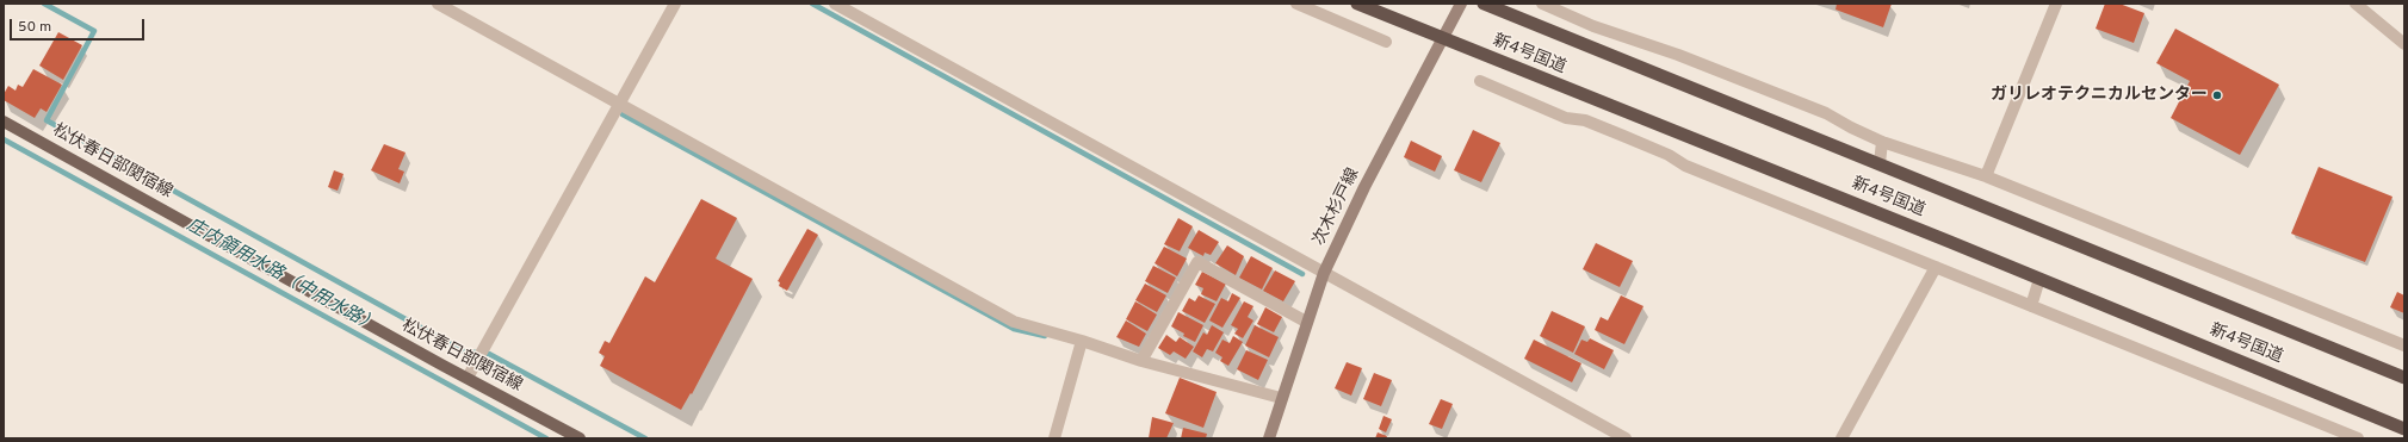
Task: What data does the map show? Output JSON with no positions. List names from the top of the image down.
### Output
{
  "streets": {
    "highway": ["新4号国道"],
    "main road": ["松伏春日部関宿線", "次木杉戸線"]
  },
  "crossings": [
    ["新4号国道", "次木杉戸線"]
  ],
  "water": ["庄内領用水路（中用水路）"],
  "places": ["ガリレオテクニカルセンター"],
  "scale_bar": "50 m"
}
